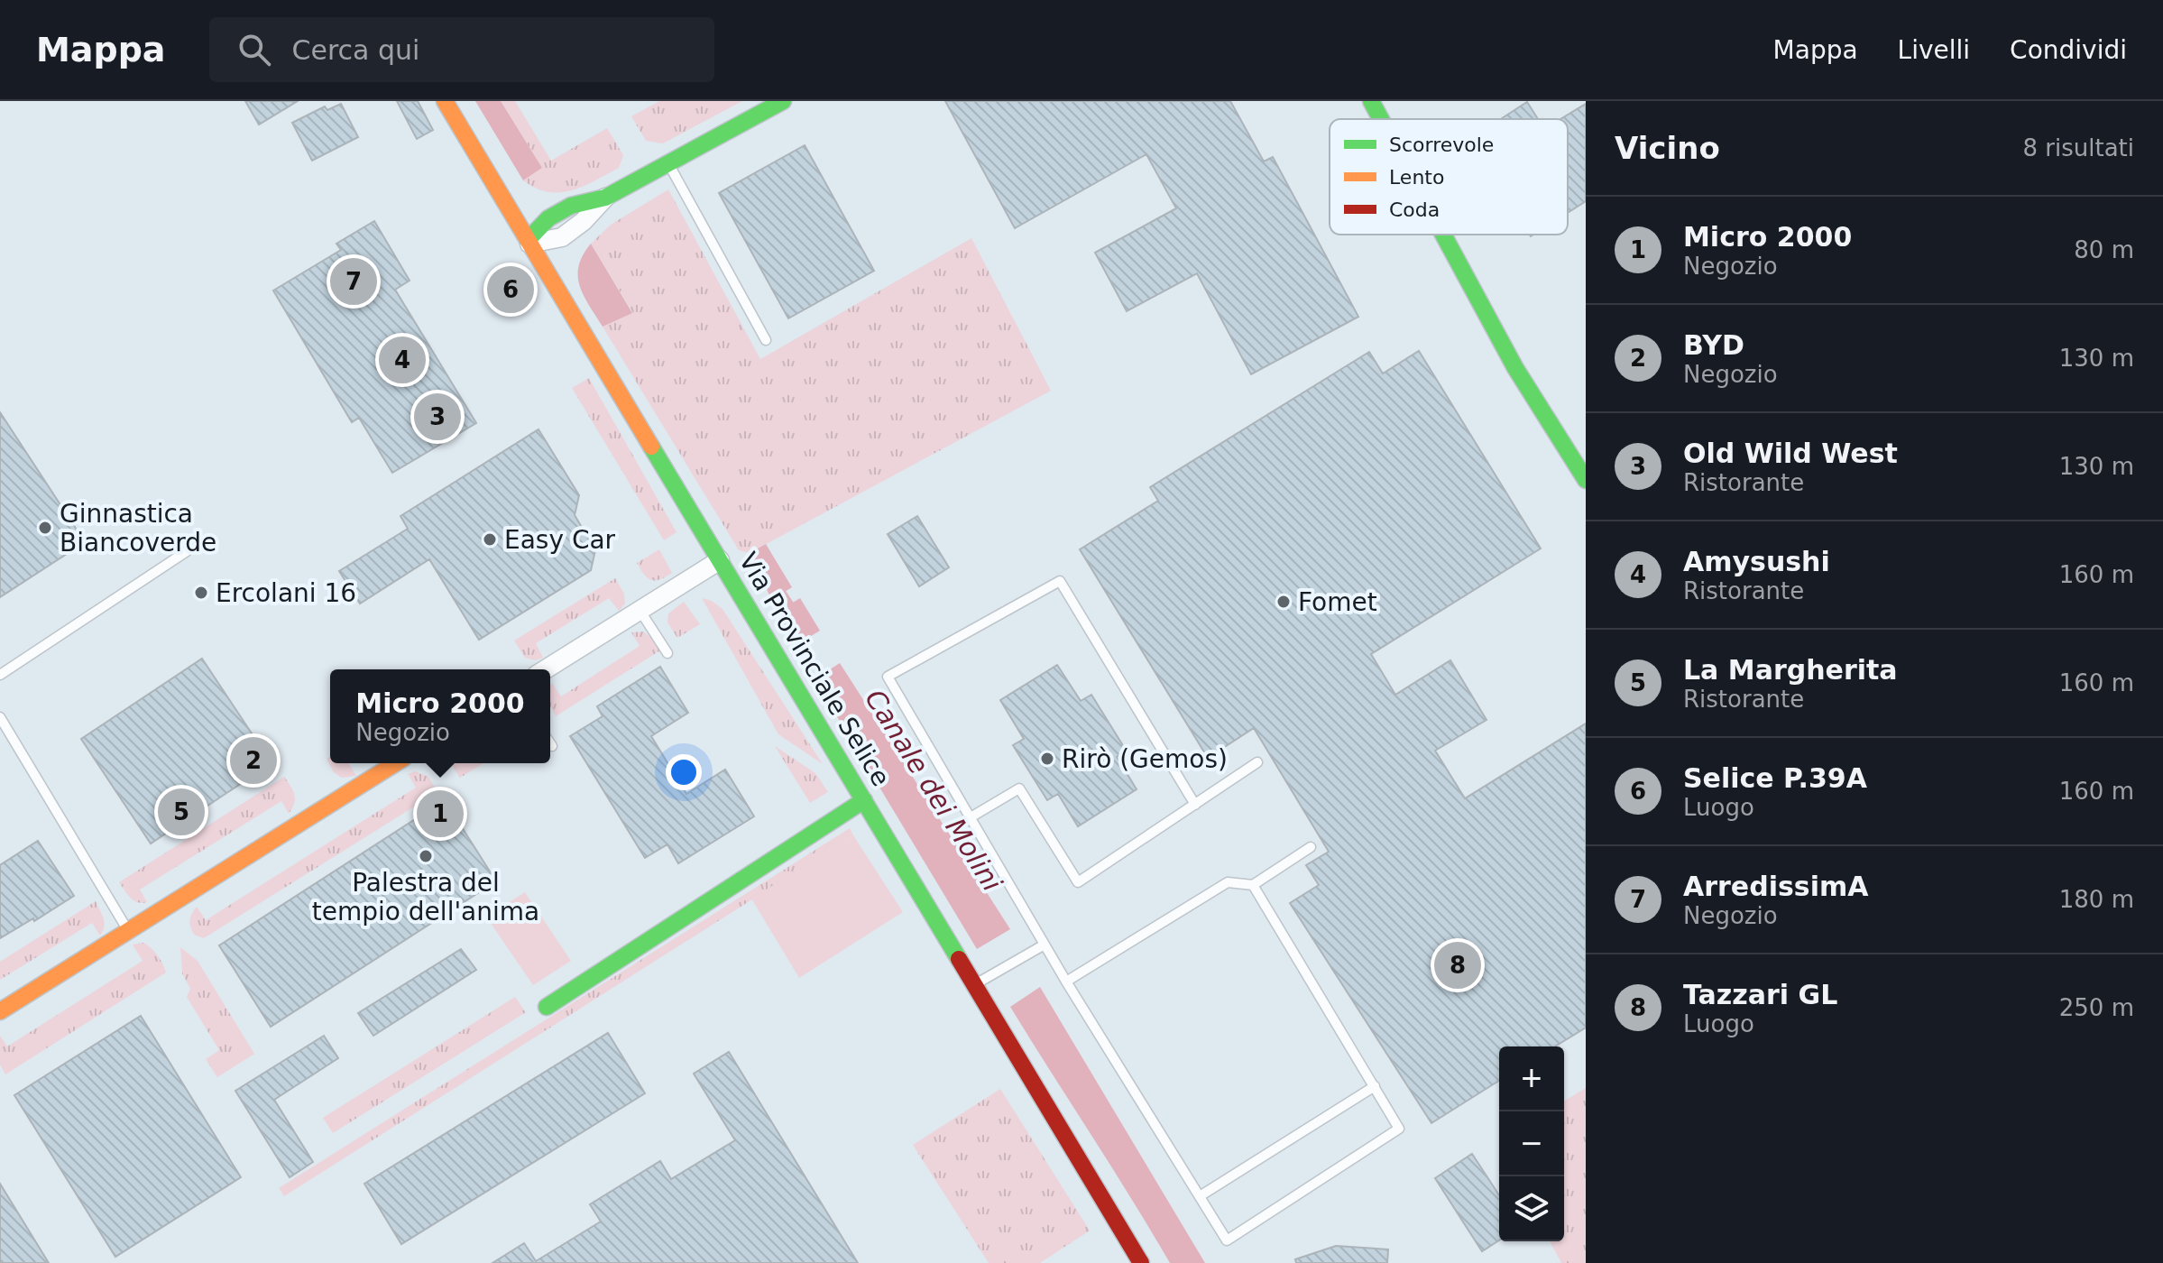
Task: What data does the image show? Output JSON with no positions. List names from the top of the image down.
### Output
{
  "streets": {
    "street": ["Via Provinciale Selice"]
  },
  "water": ["Canale dei Molini"],
  "places": [
    "Ginnastica Biancoverde",
    "Easy Car",
    "Ercolani 16",
    "Fomet",
    "Rirò (Gemos)",
    "Palestra del tempio dell'anima"
  ],
  "legend": ["Scorrevole", "Lento", "Coda"],
  "page": {
    "header": "Mappa",
    "search": "Cerca qui",
    "nav": ["Mappa", "Livelli", "Condividi"],
    "heading": ["Vicino", "8 risultati"],
    "list": [
      {
        "mark": "1",
        "name": "Micro 2000",
        "note": "Negozio",
        "value": "80 m"
      },
      {
        "mark": "2",
        "name": "BYD",
        "note": "Negozio",
        "value": "130 m"
      },
      {
        "mark": "3",
        "name": "Old Wild West",
        "note": "Ristorante",
        "value": "130 m"
      },
      {
        "mark": "4",
        "name": "Amysushi",
        "note": "Ristorante",
        "value": "160 m"
      },
      {
        "mark": "5",
        "name": "La Margherita",
        "note": "Ristorante",
        "value": "160 m"
      },
      {
        "mark": "6",
        "name": "Selice P.39A",
        "note": "Luogo",
        "value": "160 m"
      },
      {
        "mark": "7",
        "name": "ArredissimA",
        "note": "Negozio",
        "value": "180 m"
      },
      {
        "mark": "8",
        "name": "Tazzari GL",
        "note": "Luogo",
        "value": "250 m"
      }
    ],
    "pins": [
      "7",
      "6",
      "4",
      "3",
      "2",
      "5",
      "1",
      "8"
    ],
    "popup": ["Micro 2000", "Negozio"],
    "map_buttons": ["+", "−"]
  }
}
